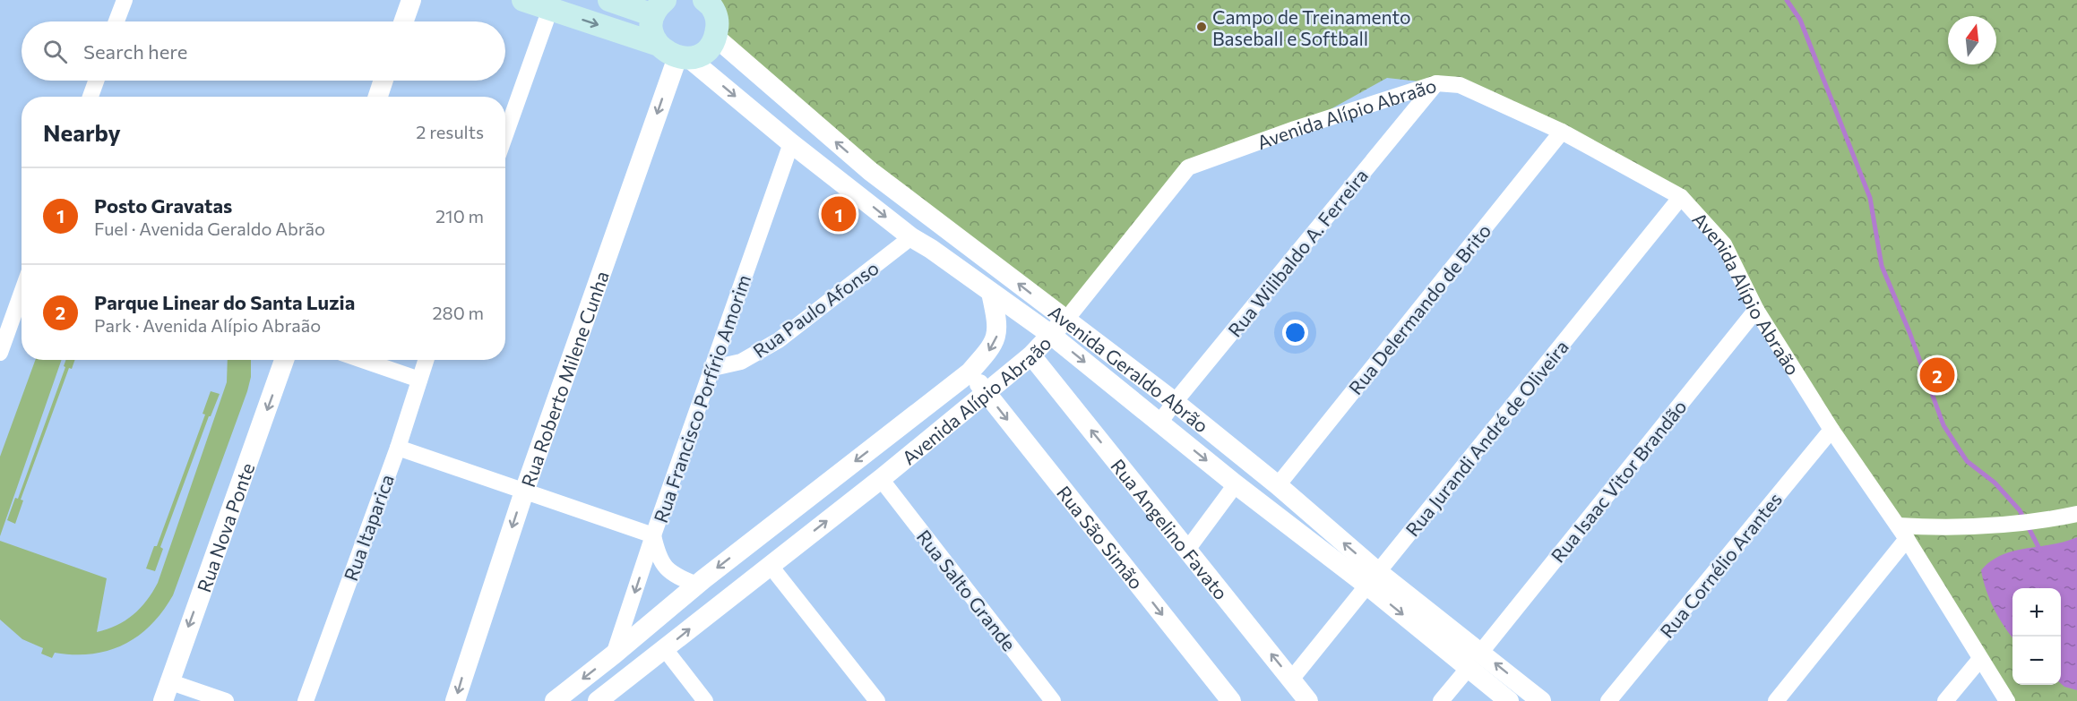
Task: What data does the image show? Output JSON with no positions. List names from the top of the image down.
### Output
{
  "streets": {
    "main road": ["Avenida Geraldo Abrão"],
    "street": [
      "Avenida Alípio Abraão",
      "Rua Wilibaldo A. Ferreira",
      "Rua Paulo Afonso",
      "Rua Delermando de Brito",
      "Rua Roberto Milene Cunha",
      "Rua Francisco Porfírio Amorim",
      "Rua Jurandi André de Oliveira",
      "Rua Isaac Vitor Brandão",
      "Rua Nova Ponte",
      "Rua Itaparica",
      "Rua Angelino Favato",
      "Rua São Simão",
      "Rua Cornélio Arantes",
      "Rua Salto Grande"
    ]
  },
  "crossings": [
    ["Avenida Alípio Abraão", "Rua Wilibaldo A. Ferreira"],
    ["Avenida Alípio Abraão", "Rua Delermando de Brito"],
    ["Avenida Alípio Abraão", "Avenida Geraldo Abrão"],
    ["Avenida Alípio Abraão", "Rua Francisco Porfírio Amorim"],
    ["Avenida Alípio Abraão", "Rua Jurandi André de Oliveira"],
    ["Avenida Alípio Abraão", "Rua Isaac Vitor Brandão"],
    ["Avenida Alípio Abraão", "Rua Angelino Favato"],
    ["Avenida Alípio Abraão", "Rua São Simão"],
    ["Avenida Alípio Abraão", "Rua Cornélio Arantes"],
    ["Avenida Alípio Abraão", "Rua Salto Grande"],
    ["Rua Wilibaldo A. Ferreira", "Avenida Geraldo Abrão"],
    ["Rua Paulo Afonso", "Avenida Geraldo Abrão"],
    ["Rua Paulo Afonso", "Rua Francisco Porfírio Amorim"],
    ["Rua Delermando de Brito", "Avenida Geraldo Abrão"],
    ["Avenida Geraldo Abrão", "Rua Roberto Milene Cunha"],
    ["Avenida Geraldo Abrão", "Rua Francisco Porfírio Amorim"],
    ["Avenida Geraldo Abrão", "Rua Jurandi André de Oliveira"],
    ["Avenida Geraldo Abrão", "Rua Isaac Vitor Brandão"],
    ["Rua Jurandi André de Oliveira", "Rua Angelino Favato"]
  ],
  "one_way": [
    "Rua Roberto Milene Cunha",
    "Rua Nova Ponte",
    "Rua Angelino Favato",
    "Rua São Simão"
  ],
  "places": ["Campo de Treinamento Baseball e Softball"],
  "north": "top",
  "page": {
    "search": "Search here",
    "heading": ["Nearby", "2 results"],
    "list": [
      {
        "mark": "1",
        "name": "Posto Gravatas",
        "note": "Fuel · Avenida Geraldo Abrão",
        "value": "210 m"
      },
      {
        "mark": "2",
        "name": "Parque Linear do Santa Luzia",
        "note": "Park · Avenida Alípio Abraão",
        "value": "280 m"
      }
    ],
    "pins": ["1", "2"],
    "map_buttons": ["+", "−"]
  }
}
